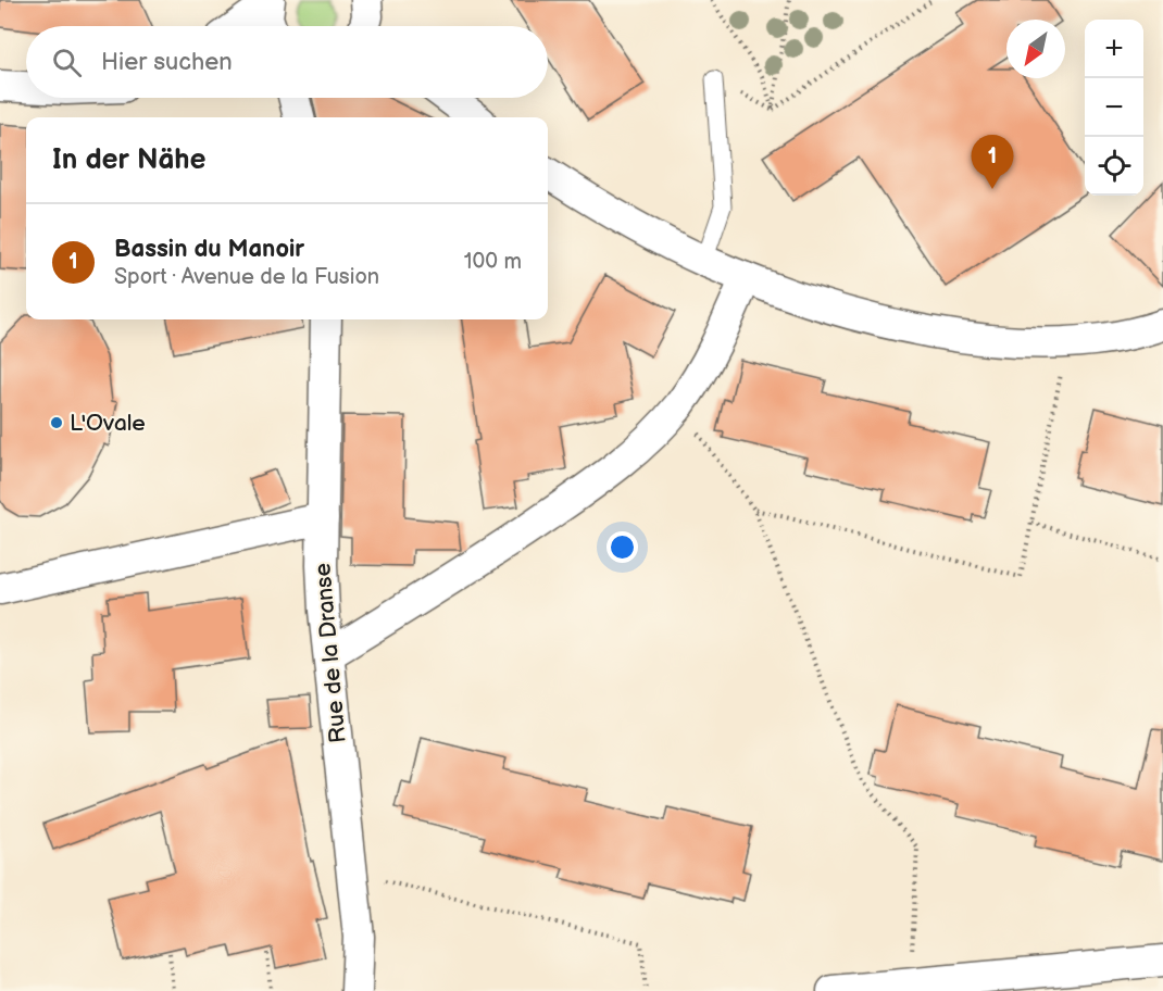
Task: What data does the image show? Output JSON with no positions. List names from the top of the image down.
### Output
{
  "streets": {
    "street": ["Rue de la Dranse"]
  },
  "places": ["L'Ovale"],
  "north": "bottom left",
  "page": {
    "map_buttons": ["+", "−"],
    "search": "Hier suchen",
    "heading": "In der Nähe",
    "pins": "1",
    "list": [
      {
        "mark": "1",
        "name": "Bassin du Manoir",
        "note": "Sport · Avenue de la Fusion",
        "value": "100 m"
      }
    ]
  }
}
